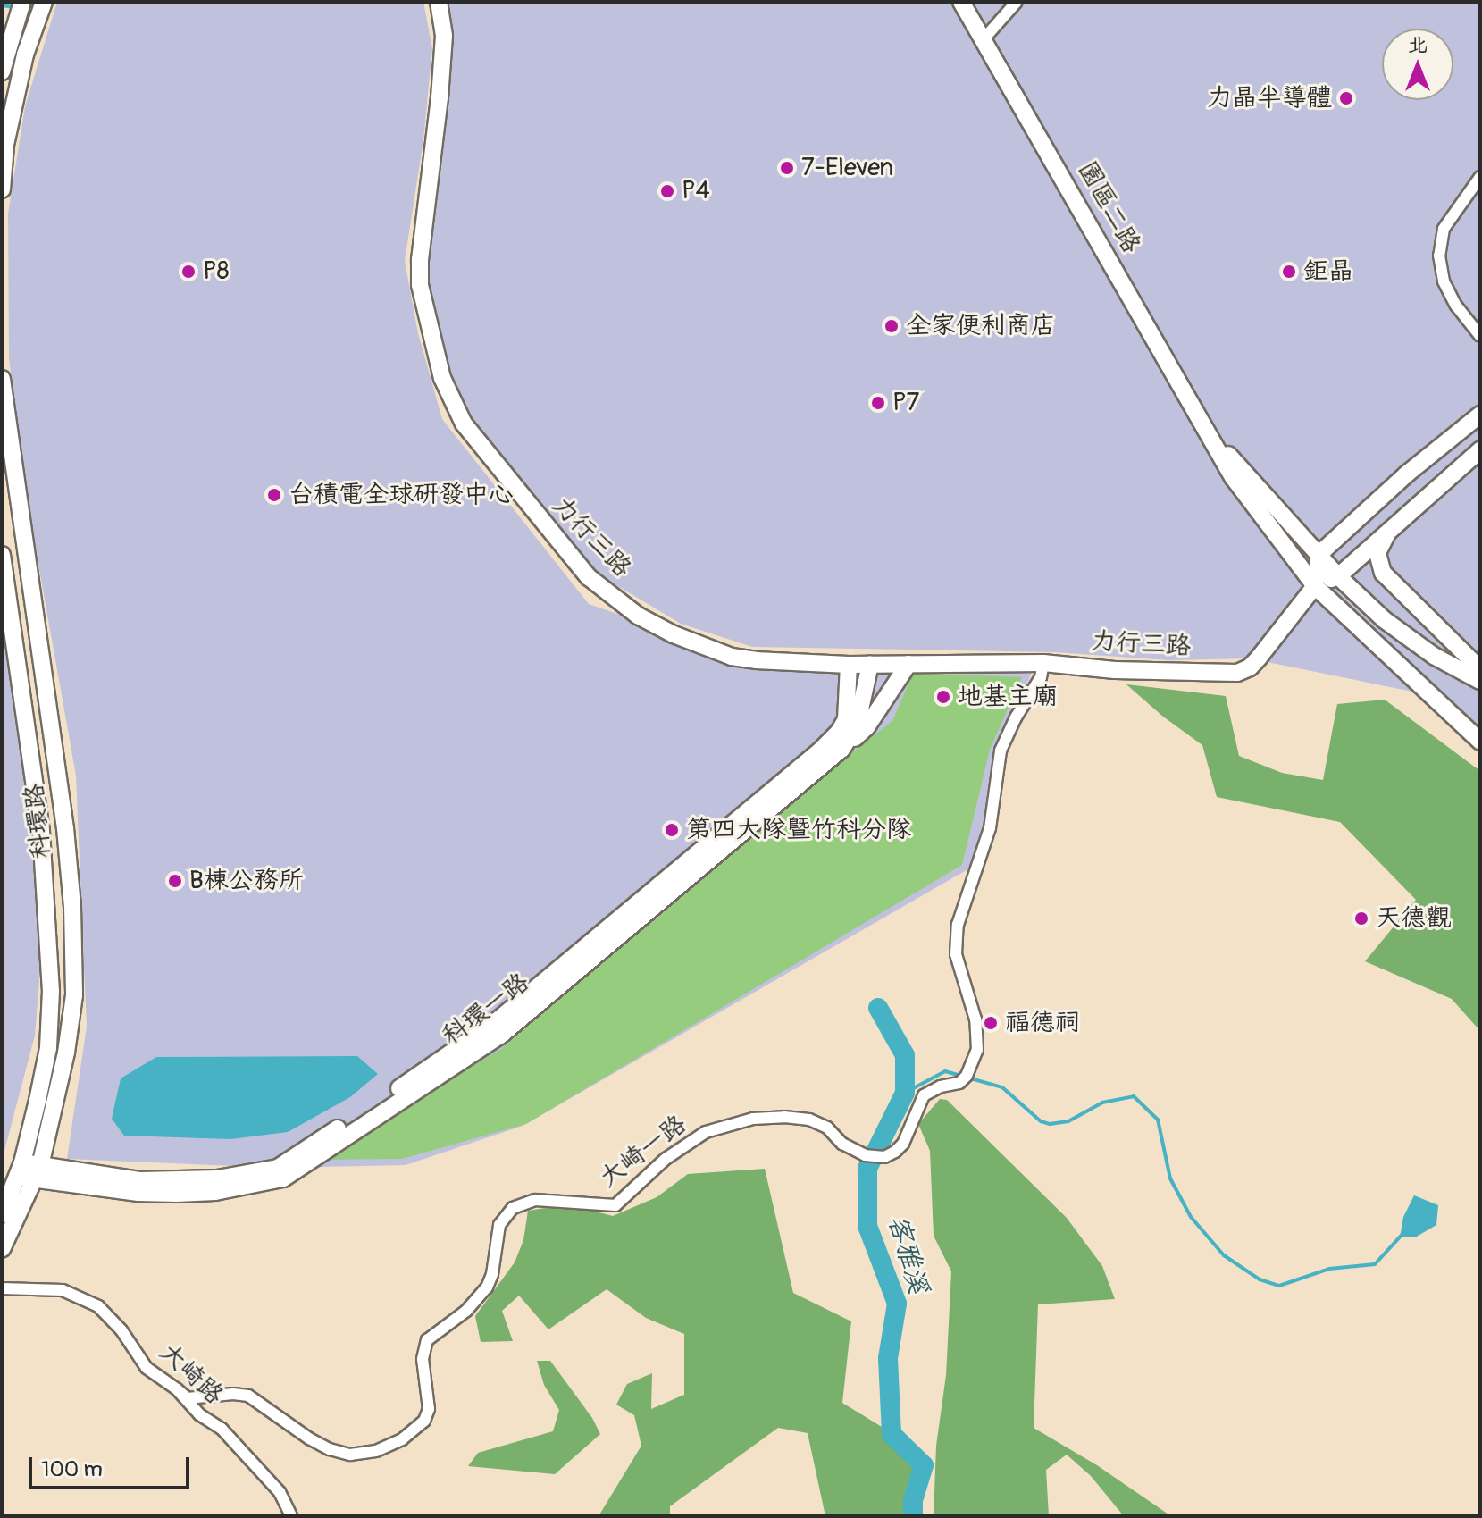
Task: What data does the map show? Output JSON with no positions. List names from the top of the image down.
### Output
{
  "streets": {
    "street": [
      "園區二路",
      "力行三路",
      "科環路",
      "科環一路",
      "大崎一路",
      "大崎路"
    ]
  },
  "crossings": [
    ["園區二路", "力行三路"],
    ["力行三路", "科環一路"],
    ["力行三路", "大崎一路"],
    ["科環路", "科環一路"],
    ["大崎一路", "大崎路"]
  ],
  "water": ["客雅溪"],
  "places": [
    "力晶半導體",
    "7-Eleven",
    "P4",
    "P8",
    "鉅晶",
    "全家便利商店",
    "P7",
    "台積電全球研發中心",
    "地基主廟",
    "第四大隊暨竹科分隊",
    "B棟公務所",
    "天德觀",
    "福德祠"
  ],
  "scale_bar": "100 m",
  "north": "top"
}
